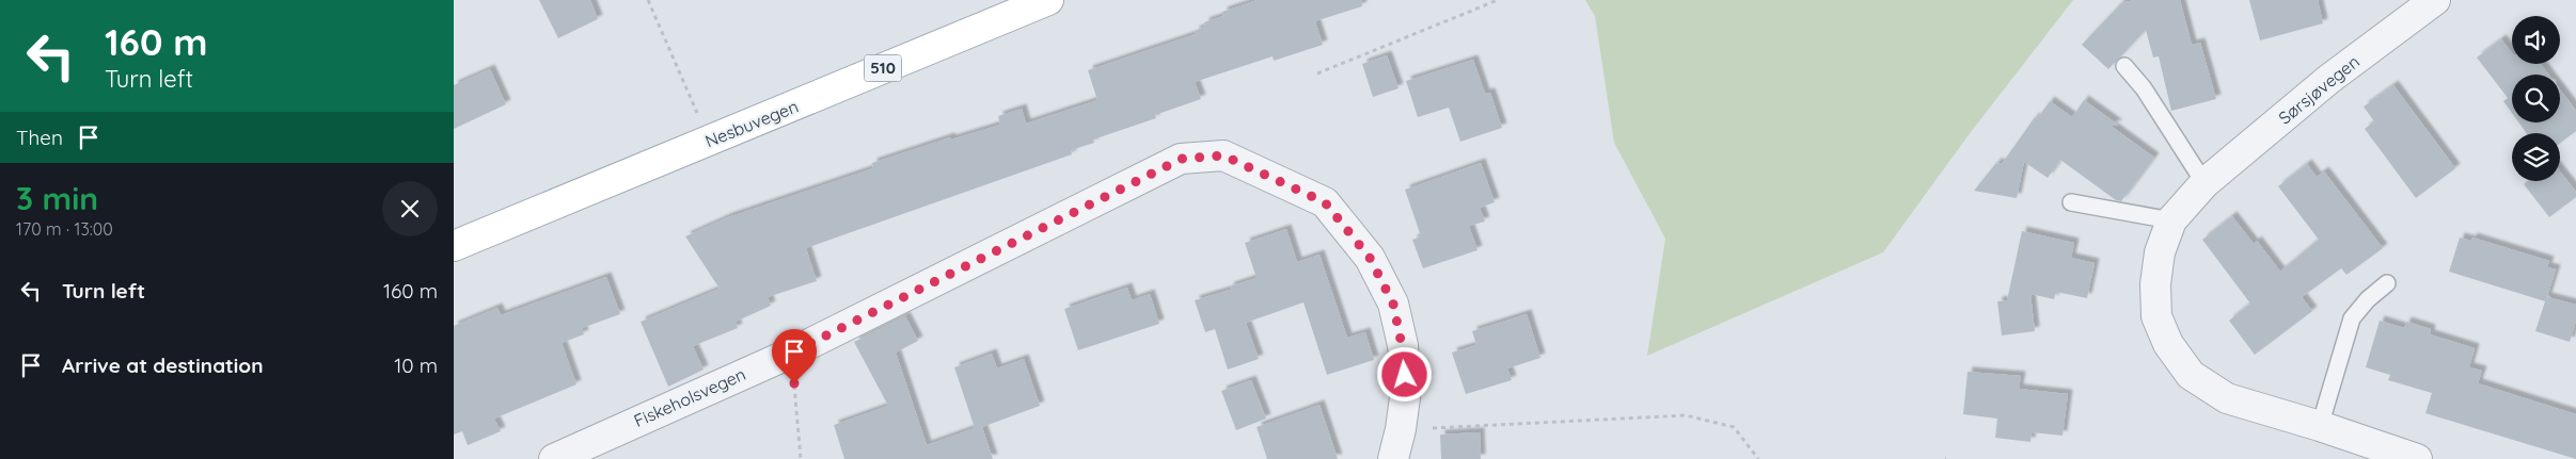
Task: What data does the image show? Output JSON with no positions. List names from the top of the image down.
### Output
{
  "streets": {
    "main road": ["510", "Nesbuvegen"],
    "street": ["Sørsjøvegen", "Fiskeholsvegen"]
  },
  "page": {
    "turn": ["160 m", "Turn left"],
    "then": "Then",
    "heading": ["3 min", "170 m · 13:00"],
    "list": [
      {
        "name": "Turn left",
        "value": "160 m"
      },
      {
        "name": "Arrive at destination",
        "value": "10 m"
      }
    ]
  }
}
